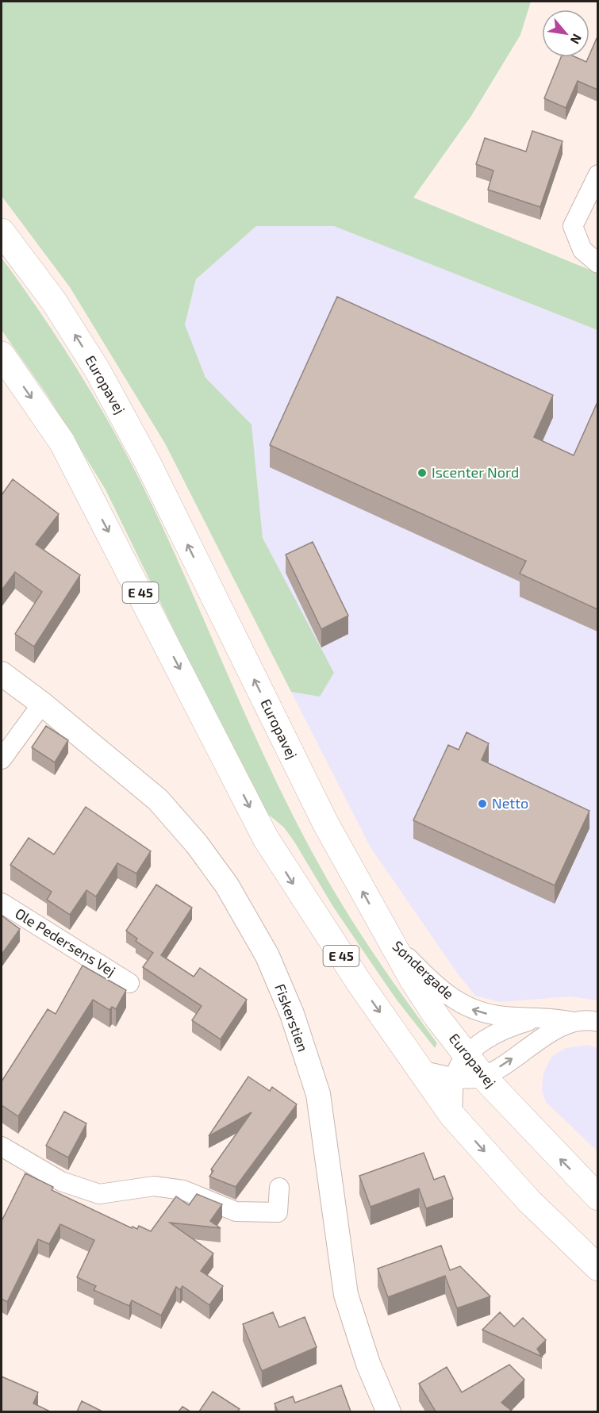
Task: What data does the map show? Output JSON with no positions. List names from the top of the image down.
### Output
{
  "streets": {
    "main road": ["Europavej", "E 45"],
    "street": ["Ole Pedersens Vej", "Søndergade", "Fiskerstien"]
  },
  "crossings": [
    ["Europavej", "Søndergade"]
  ],
  "places": ["Iscenter Nord", "Netto"],
  "north": "bottom right"
}
